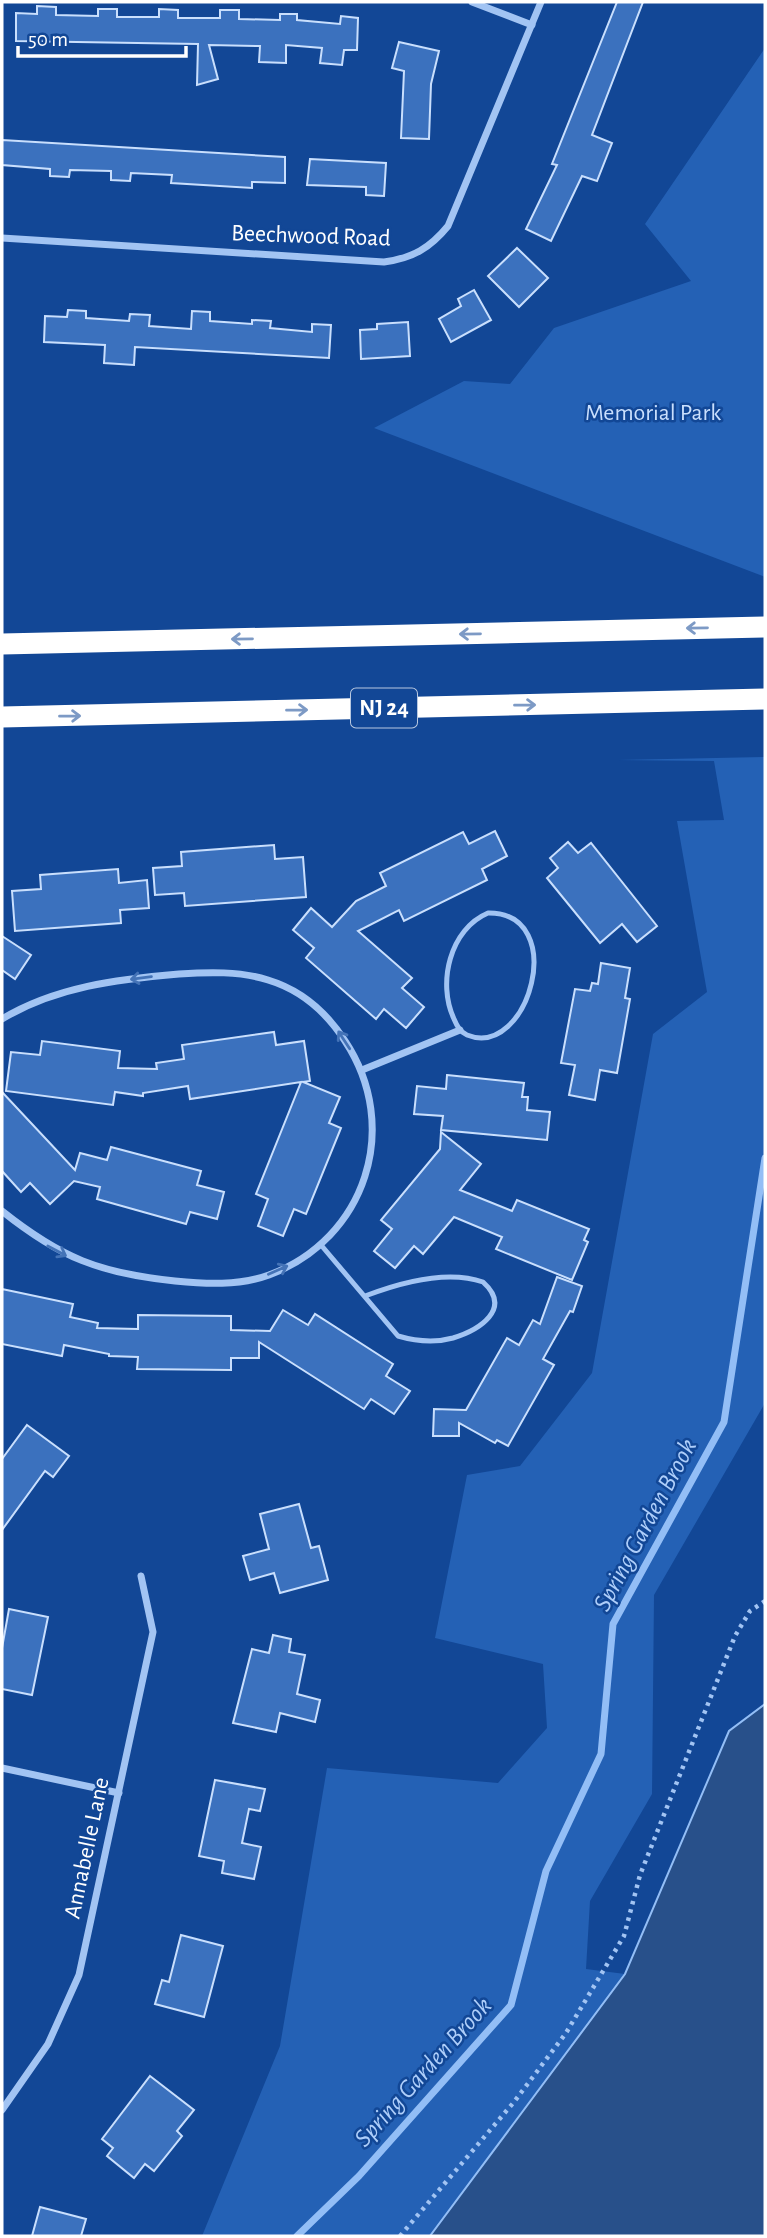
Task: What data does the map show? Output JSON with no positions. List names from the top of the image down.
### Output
{
  "streets": {
    "highway": ["NJ 24"],
    "street": ["Beechwood Road", "Annabelle Lane"]
  },
  "water": ["Spring Garden Brook"],
  "parks": ["Memorial Park"],
  "scale_bar": "50 m"
}
